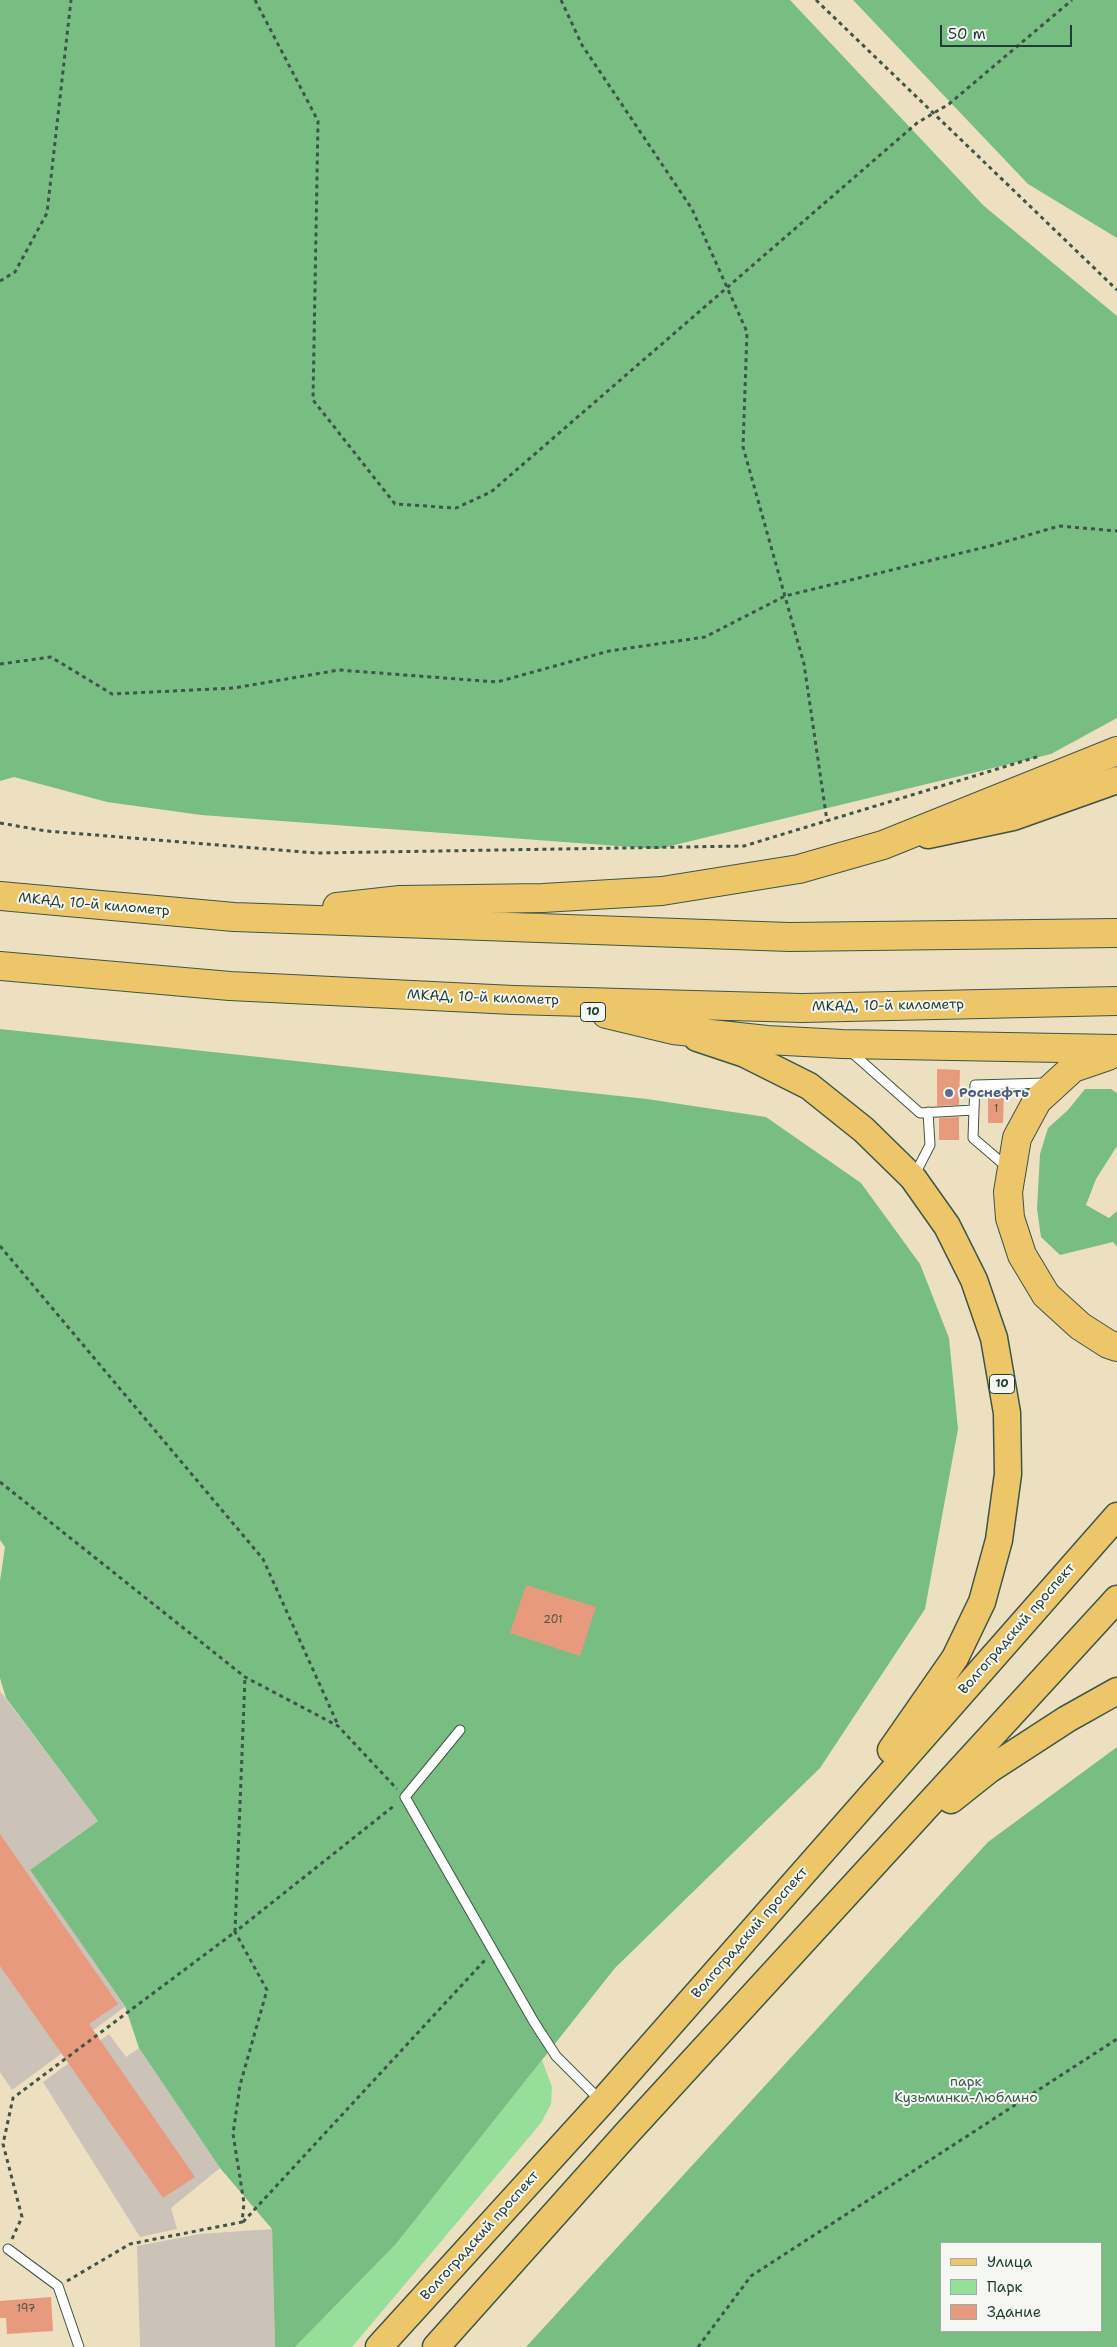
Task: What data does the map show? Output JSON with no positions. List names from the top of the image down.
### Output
{
  "streets": {
    "highway": ["МКАД, 10-й километр", "10"],
    "main road": ["Волгоградский проспект"]
  },
  "crossings": [
    ["МКАД, 10-й километр", "10"],
    ["10", "Волгоградский проспект"]
  ],
  "parks": ["парк Кузьминки-Люблино"],
  "places": ["Роснефть"],
  "house_numbers": ["1", "201", "197"],
  "legend": ["Улица", "Парк", "Здание"],
  "scale_bar": "50 m"
}
